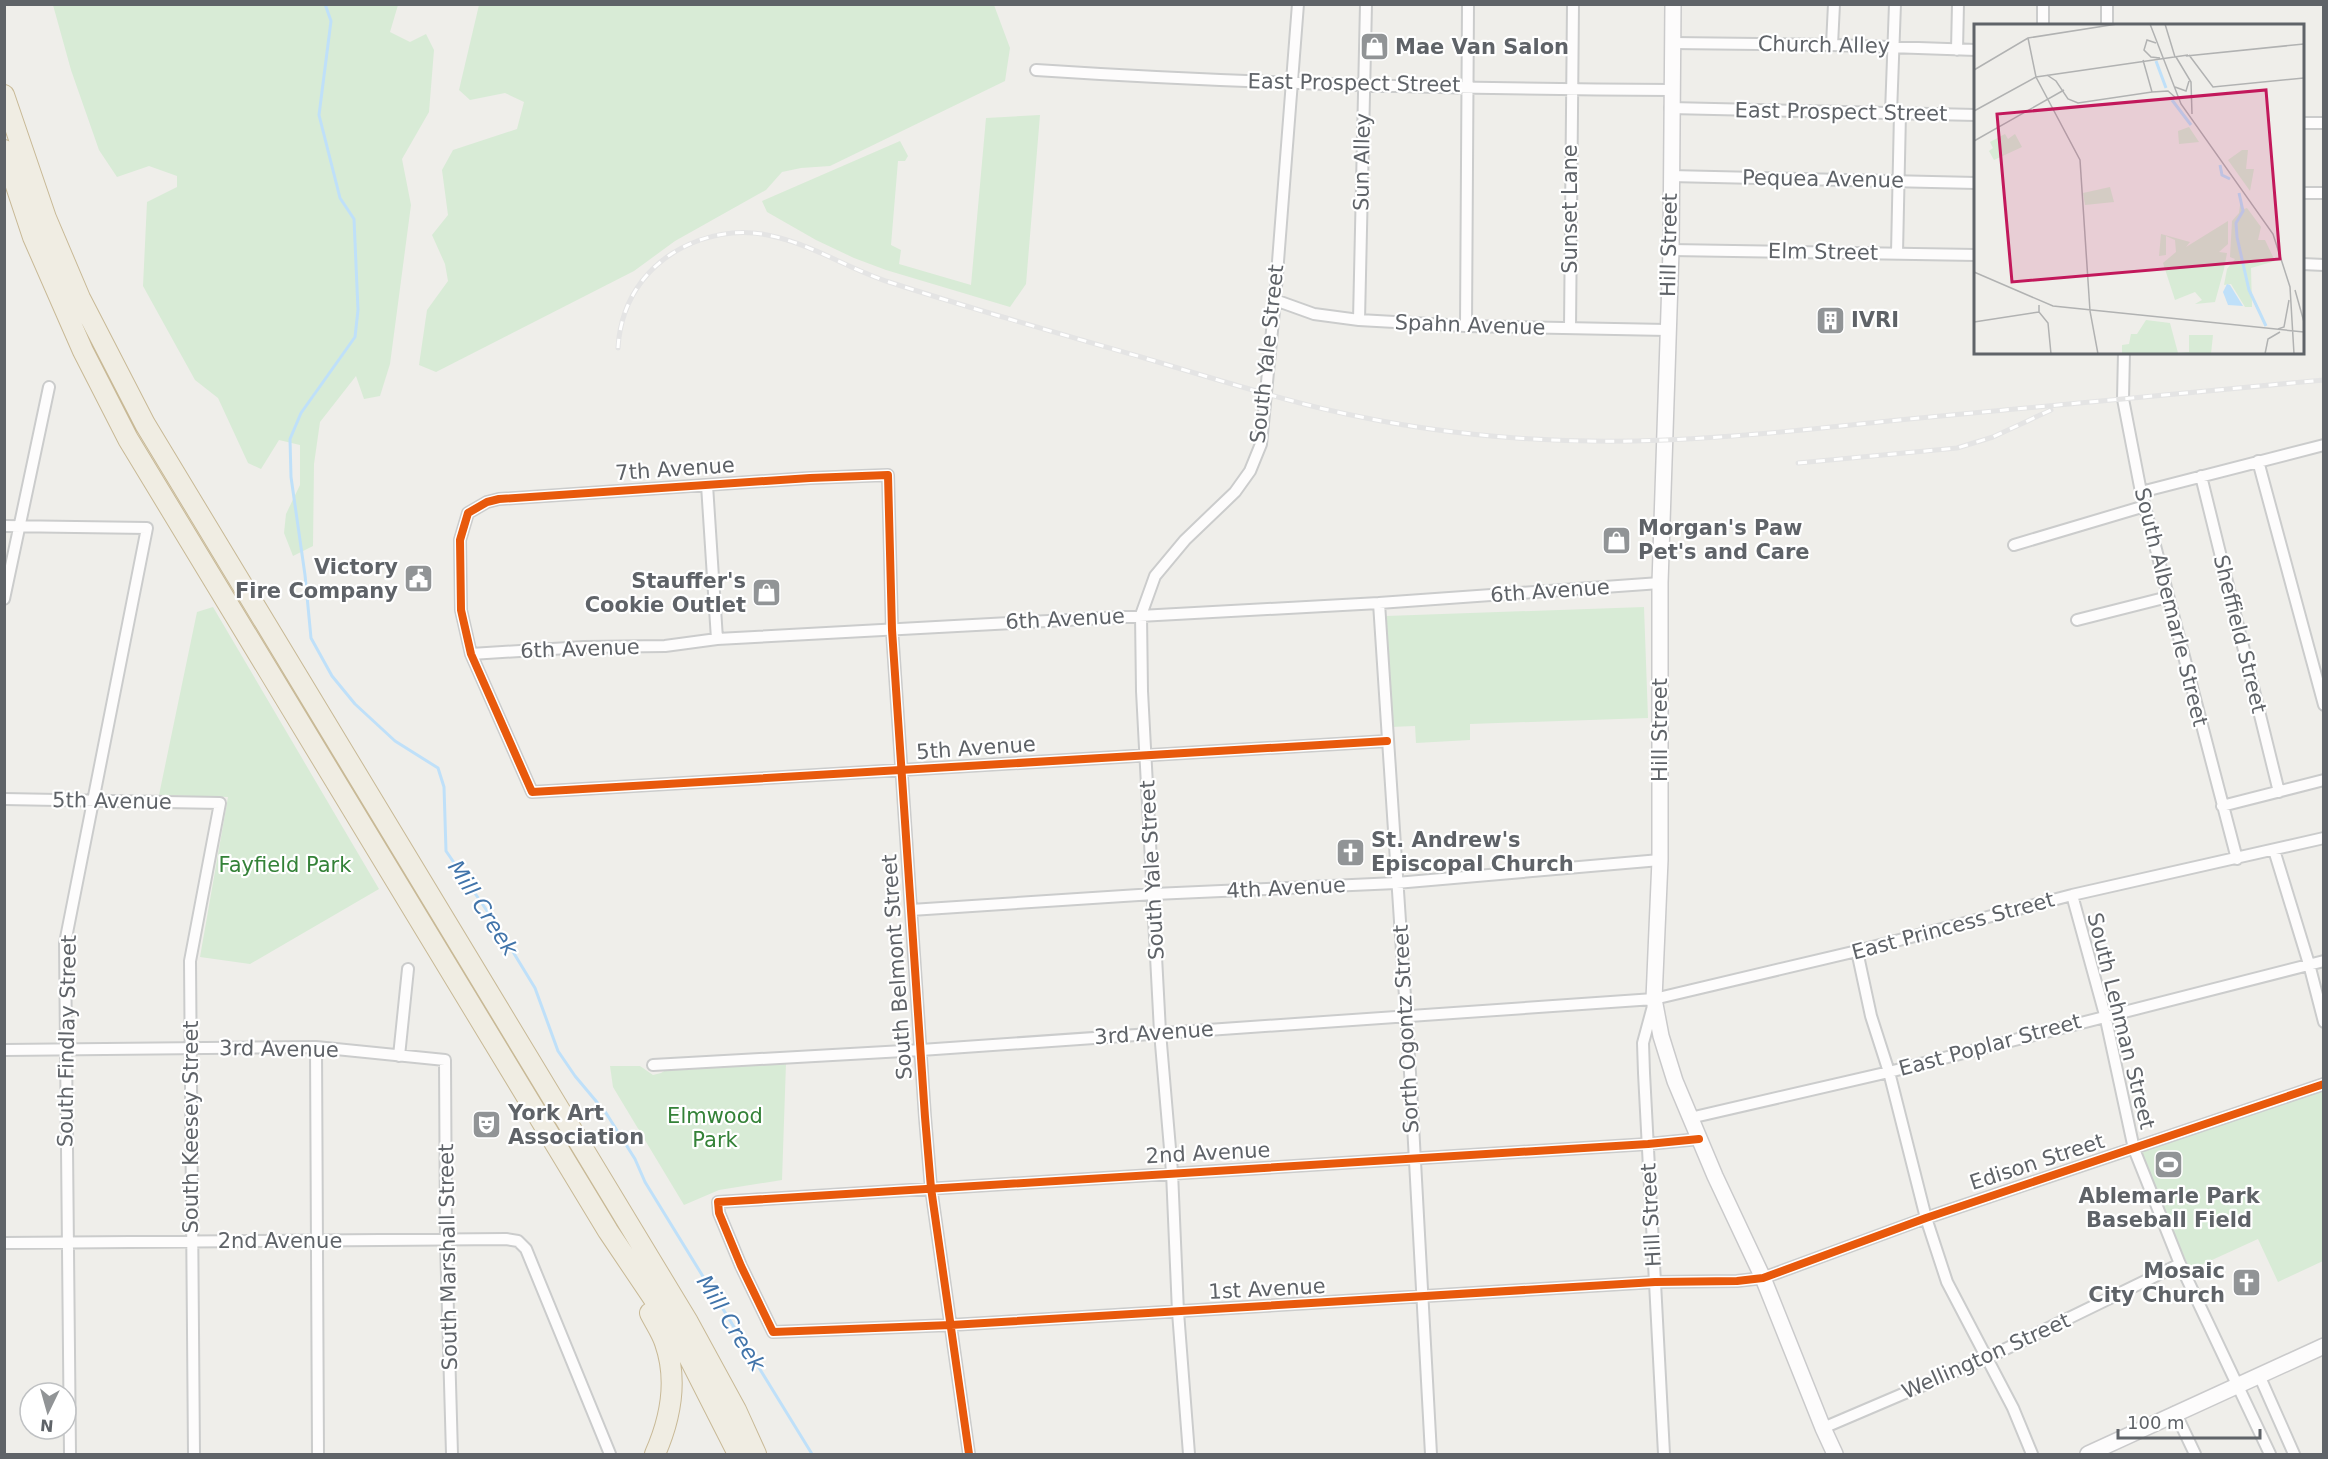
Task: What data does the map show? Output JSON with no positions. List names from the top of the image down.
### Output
{
  "streets": {
    "main road": ["Hill Street"],
    "street": [
      "Church Alley",
      "East Prospect Street",
      "Sun Alley",
      "Pequea Avenue",
      "Sunset Lane",
      "Elm Street",
      "Spahn Avenue",
      "South Yale Street",
      "7th Avenue",
      "6th Avenue",
      "South Albemarle Street",
      "Sheffield Street",
      "5th Avenue",
      "4th Avenue",
      "East Princess Street",
      "South Belmont Street",
      "South Lehman Street",
      "Sorth Ogontz Street",
      "3rd Avenue",
      "South Findlay Street",
      "East Poplar Street",
      "South Keesey Street",
      "2nd Avenue",
      "Edison Street",
      "South Marshall Street",
      "1st Avenue",
      "Wellington Street"
    ]
  },
  "crossings": [
    ["Church Alley", "Hill Street"],
    ["East Prospect Street", "Sun Alley"],
    ["East Prospect Street", "Sunset Lane"],
    ["East Prospect Street", "Hill Street"],
    ["East Prospect Street", "South Yale Street"],
    ["Sun Alley", "Spahn Avenue"],
    ["Pequea Avenue", "Hill Street"],
    ["Sunset Lane", "Spahn Avenue"],
    ["Hill Street", "Elm Street"],
    ["Hill Street", "Spahn Avenue"],
    ["Hill Street", "6th Avenue"],
    ["Hill Street", "4th Avenue"],
    ["Hill Street", "East Princess Street"],
    ["Hill Street", "3rd Avenue"],
    ["Hill Street", "2nd Avenue"],
    ["Hill Street", "1st Avenue"],
    ["Spahn Avenue", "South Yale Street"],
    ["South Yale Street", "6th Avenue"],
    ["South Yale Street", "5th Avenue"],
    ["South Yale Street", "4th Avenue"],
    ["South Yale Street", "3rd Avenue"],
    ["South Yale Street", "2nd Avenue"],
    ["South Yale Street", "1st Avenue"],
    ["7th Avenue", "6th Avenue"],
    ["7th Avenue", "5th Avenue"],
    ["7th Avenue", "South Belmont Street"],
    ["6th Avenue", "5th Avenue"],
    ["6th Avenue", "South Belmont Street"],
    ["6th Avenue", "Sorth Ogontz Street"],
    ["South Albemarle Street", "East Princess Street"],
    ["5th Avenue", "South Belmont Street"],
    ["5th Avenue", "Sorth Ogontz Street"],
    ["5th Avenue", "South Findlay Street"],
    ["5th Avenue", "South Keesey Street"],
    ["4th Avenue", "South Belmont Street"],
    ["4th Avenue", "Sorth Ogontz Street"],
    ["East Princess Street", "South Lehman Street"],
    ["East Princess Street", "3rd Avenue"],
    ["South Belmont Street", "3rd Avenue"],
    ["South Belmont Street", "2nd Avenue"],
    ["South Belmont Street", "1st Avenue"],
    ["South Lehman Street", "East Poplar Street"],
    ["South Lehman Street", "Edison Street"],
    ["South Lehman Street", "Wellington Street"],
    ["Sorth Ogontz Street", "3rd Avenue"],
    ["Sorth Ogontz Street", "2nd Avenue"],
    ["Sorth Ogontz Street", "1st Avenue"],
    ["3rd Avenue", "South Findlay Street"],
    ["3rd Avenue", "South Keesey Street"],
    ["3rd Avenue", "South Marshall Street"],
    ["South Findlay Street", "2nd Avenue"],
    ["South Keesey Street", "2nd Avenue"],
    ["2nd Avenue", "South Marshall Street"],
    ["2nd Avenue", "1st Avenue"],
    ["Edison Street", "1st Avenue"]
  ],
  "water": ["Mill Creek"],
  "parks": ["Fayfield Park", "Elmwood Park"],
  "places": {
    "shop": ["Mae Van Salon", "Morgan's Paw Pet's and Care", "Stauffer's Cookie Outlet"],
    "building": ["IVRI"],
    "public building": ["Victory Fire Company"],
    "church": ["St. Andrew's Episcopal Church", "Mosaic City Church"],
    "theatre": ["York Art Association"],
    "sports": ["Ablemarle Park Baseball Field"]
  },
  "scale_bar": "100 m",
  "north": "bottom"
}
